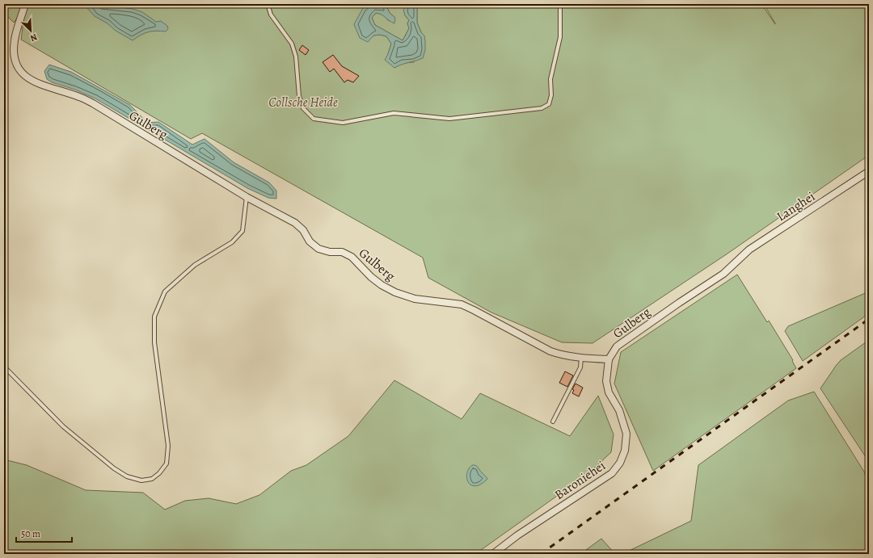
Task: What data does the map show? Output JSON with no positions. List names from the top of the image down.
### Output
{
  "streets": {
    "street": ["Gulberg", "Langhei", "Baroniehei"]
  },
  "crossings": [
    ["Gulberg", "Langhei"],
    ["Gulberg", "Baroniehei"]
  ],
  "parks": ["Collsche Heide"],
  "scale_bar": "50 m",
  "north": "bottom right"
}
